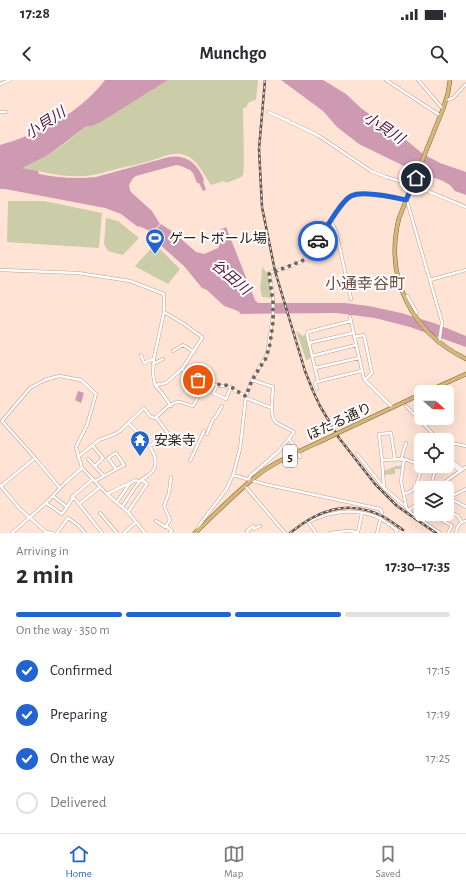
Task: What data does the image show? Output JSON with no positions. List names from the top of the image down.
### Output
{
  "streets": {
    "main road": ["ほたる通り", "5"]
  },
  "districts": ["小通幸谷町"],
  "water": ["小貝川", "谷田川"],
  "places": {
    "sports": ["ゲートボール場"],
    "temple": ["安楽寺"]
  },
  "north": "right",
  "page": {
    "status": "17:28",
    "header": "Munchgo",
    "heading": ["2 min", "Arriving in", "17:30–17:35"],
    "bar": "On the way · 350 m",
    "list": [
      ["Confirmed", "17:15"],
      ["Preparing", "17:19"],
      ["On the way", "17:25"],
      "Delivered"
    ],
    "tabs": ["Home", "Map", "Saved"]
  }
}
